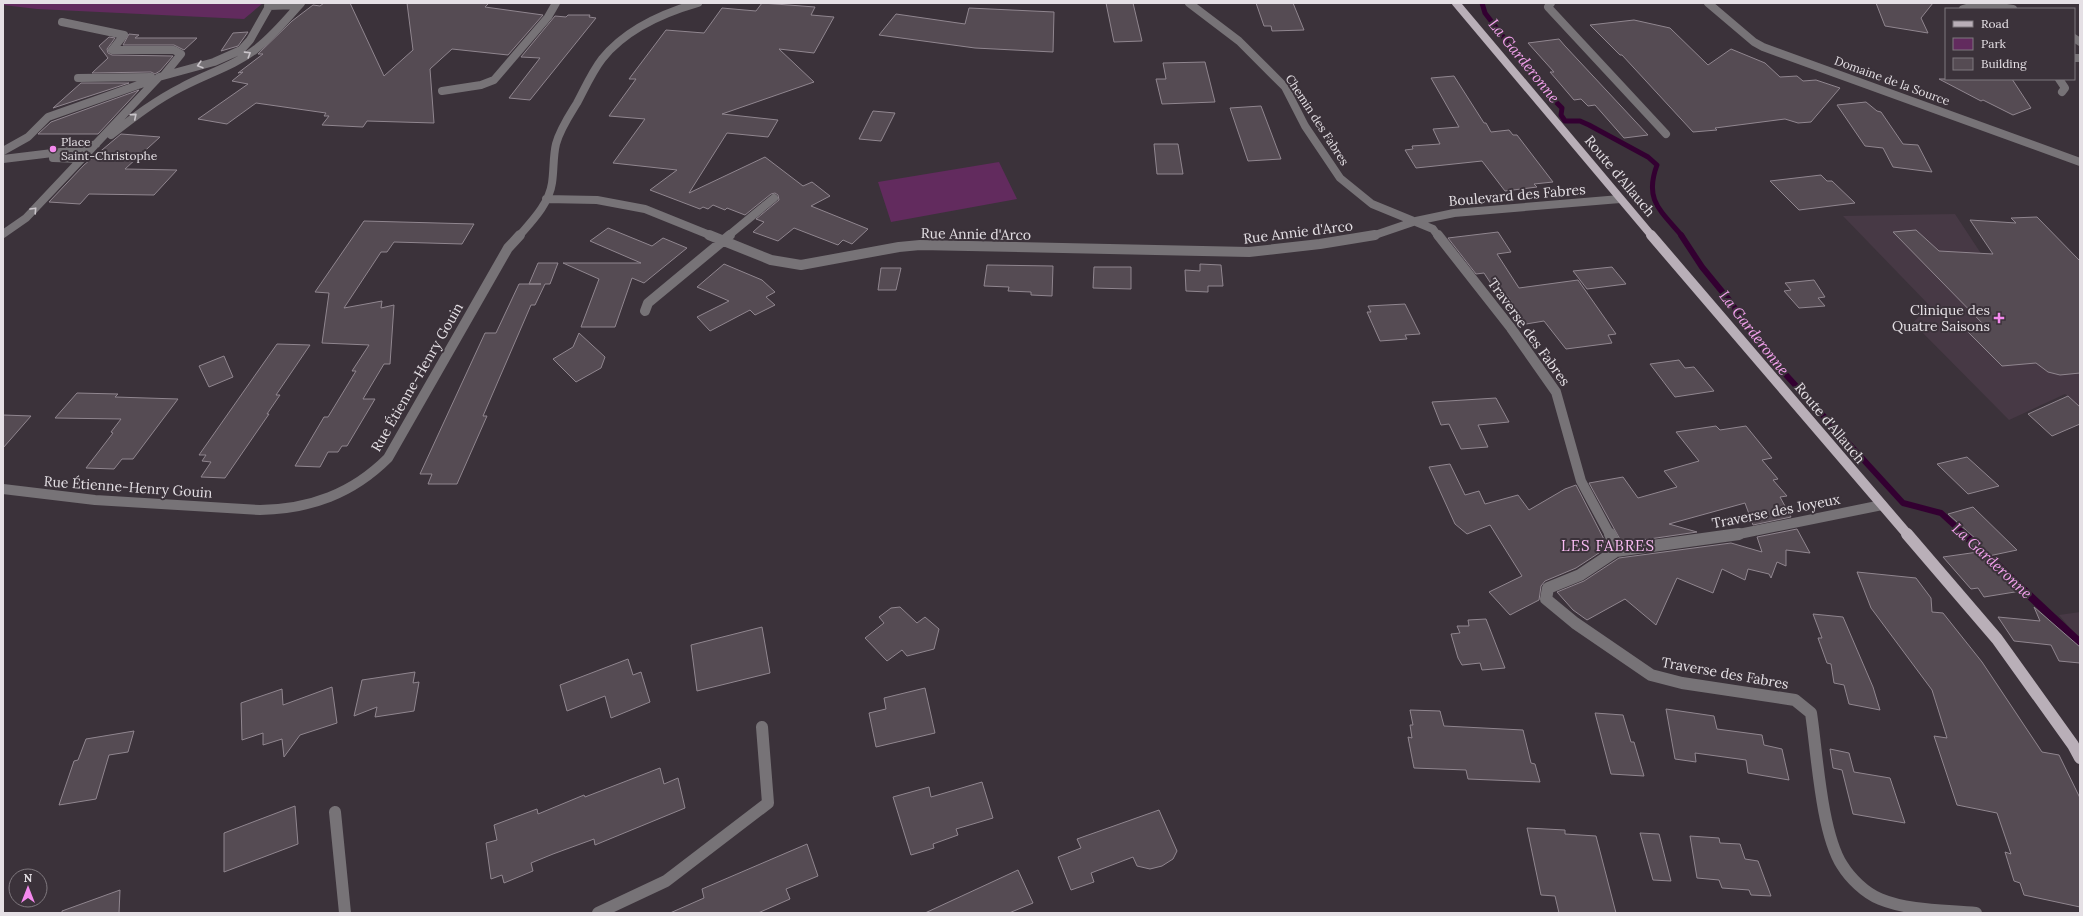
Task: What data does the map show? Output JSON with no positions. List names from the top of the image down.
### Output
{
  "streets": {
    "main road": ["Route d'Allauch"],
    "street": [
      "Domaine de la Source",
      "Chemin des Fabres",
      "Boulevard des Fabres",
      "Rue Annie d'Arco",
      "Traverse des Fabres",
      "Rue Étienne-Henry Gouin",
      "Traverse des Joyeux"
    ]
  },
  "crossings": [
    ["Chemin des Fabres", "Boulevard des Fabres"],
    ["Chemin des Fabres", "Rue Annie d'Arco"],
    ["Chemin des Fabres", "Traverse des Fabres"],
    ["Route d'Allauch", "Boulevard des Fabres"],
    ["Route d'Allauch", "Traverse des Joyeux"],
    ["Boulevard des Fabres", "Rue Annie d'Arco"],
    ["Boulevard des Fabres", "Traverse des Fabres"],
    ["Rue Annie d'Arco", "Traverse des Fabres"],
    ["Rue Annie d'Arco", "Rue Étienne-Henry Gouin"],
    ["Traverse des Fabres", "Traverse des Joyeux"]
  ],
  "districts": ["LES FABRES"],
  "water": ["La Garderonne"],
  "places": {
    "other": ["Place Saint-Christophe"],
    "health": ["Clinique des Quatre Saisons"]
  },
  "legend": ["Road", "Park", "Building"],
  "north": "top"
}
